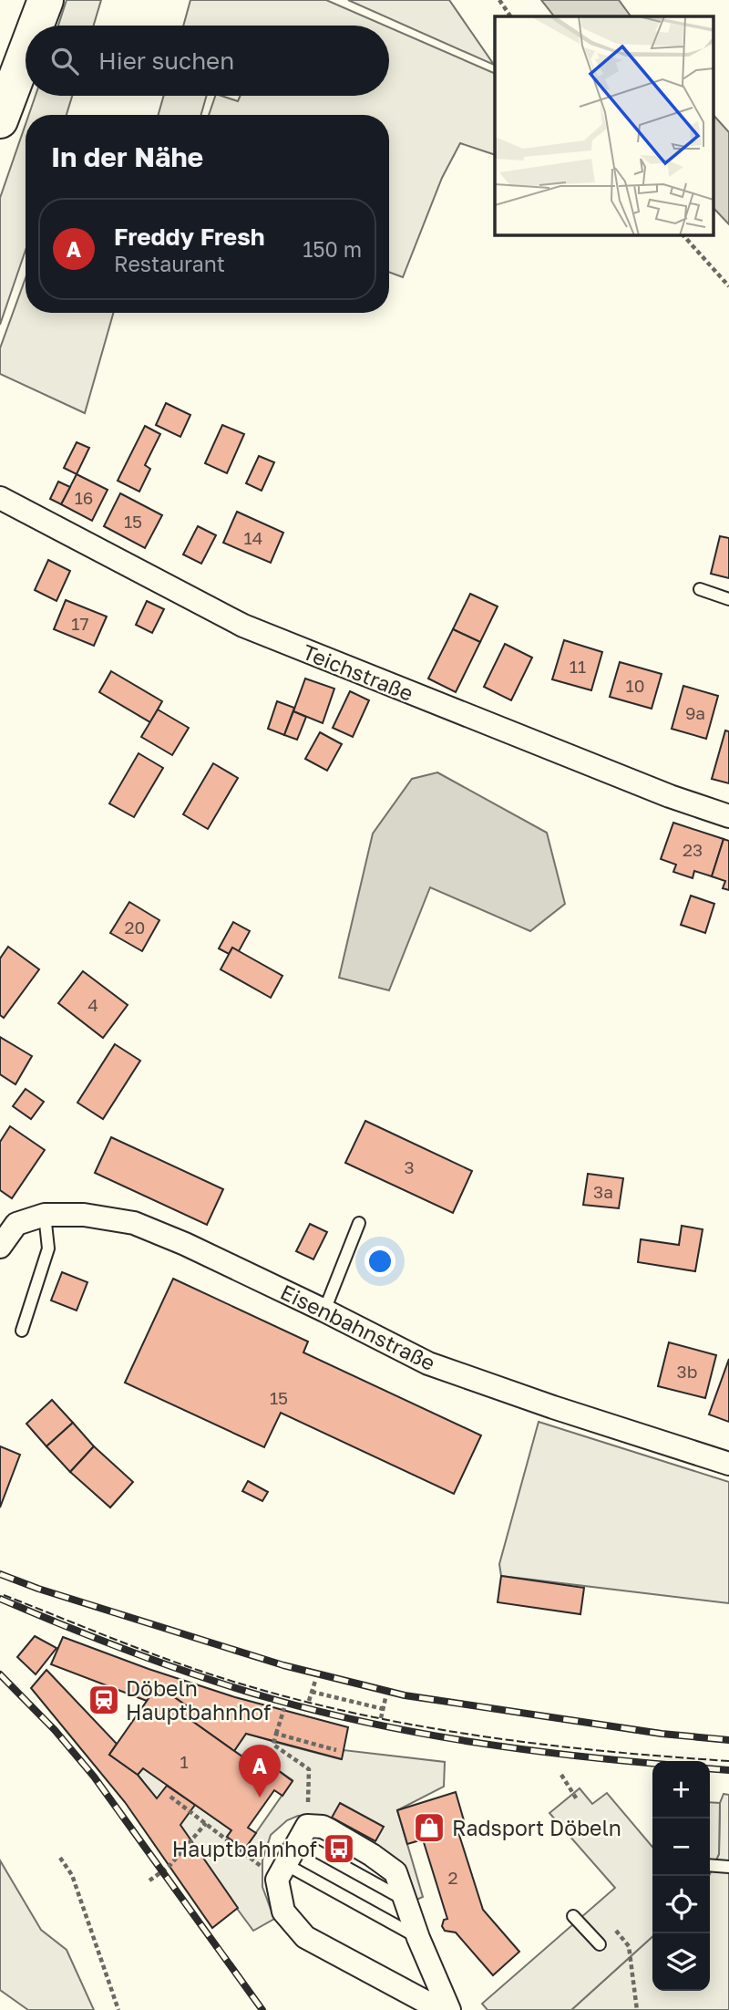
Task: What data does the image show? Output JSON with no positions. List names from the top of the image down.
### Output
{
  "streets": {
    "street": ["Teichstraße", "Eisenbahnstraße"]
  },
  "places": {
    "station": ["Döbeln Hauptbahnhof"],
    "shop": ["Radsport Döbeln"],
    "bus stop": ["Hauptbahnhof"]
  },
  "house_numbers": [
    "16",
    "15",
    "14",
    "17",
    "11",
    "10",
    "9a",
    "23",
    "20",
    "4",
    "3",
    "3a",
    "3b",
    "15",
    "1",
    "2"
  ],
  "page": {
    "search": "Hier suchen",
    "heading": "In der Nähe",
    "list": [
      {
        "mark": "A",
        "name": "Freddy Fresh",
        "note": "Restaurant",
        "value": "150 m"
      }
    ],
    "pins": "A",
    "map_buttons": ["+", "−"]
  }
}
